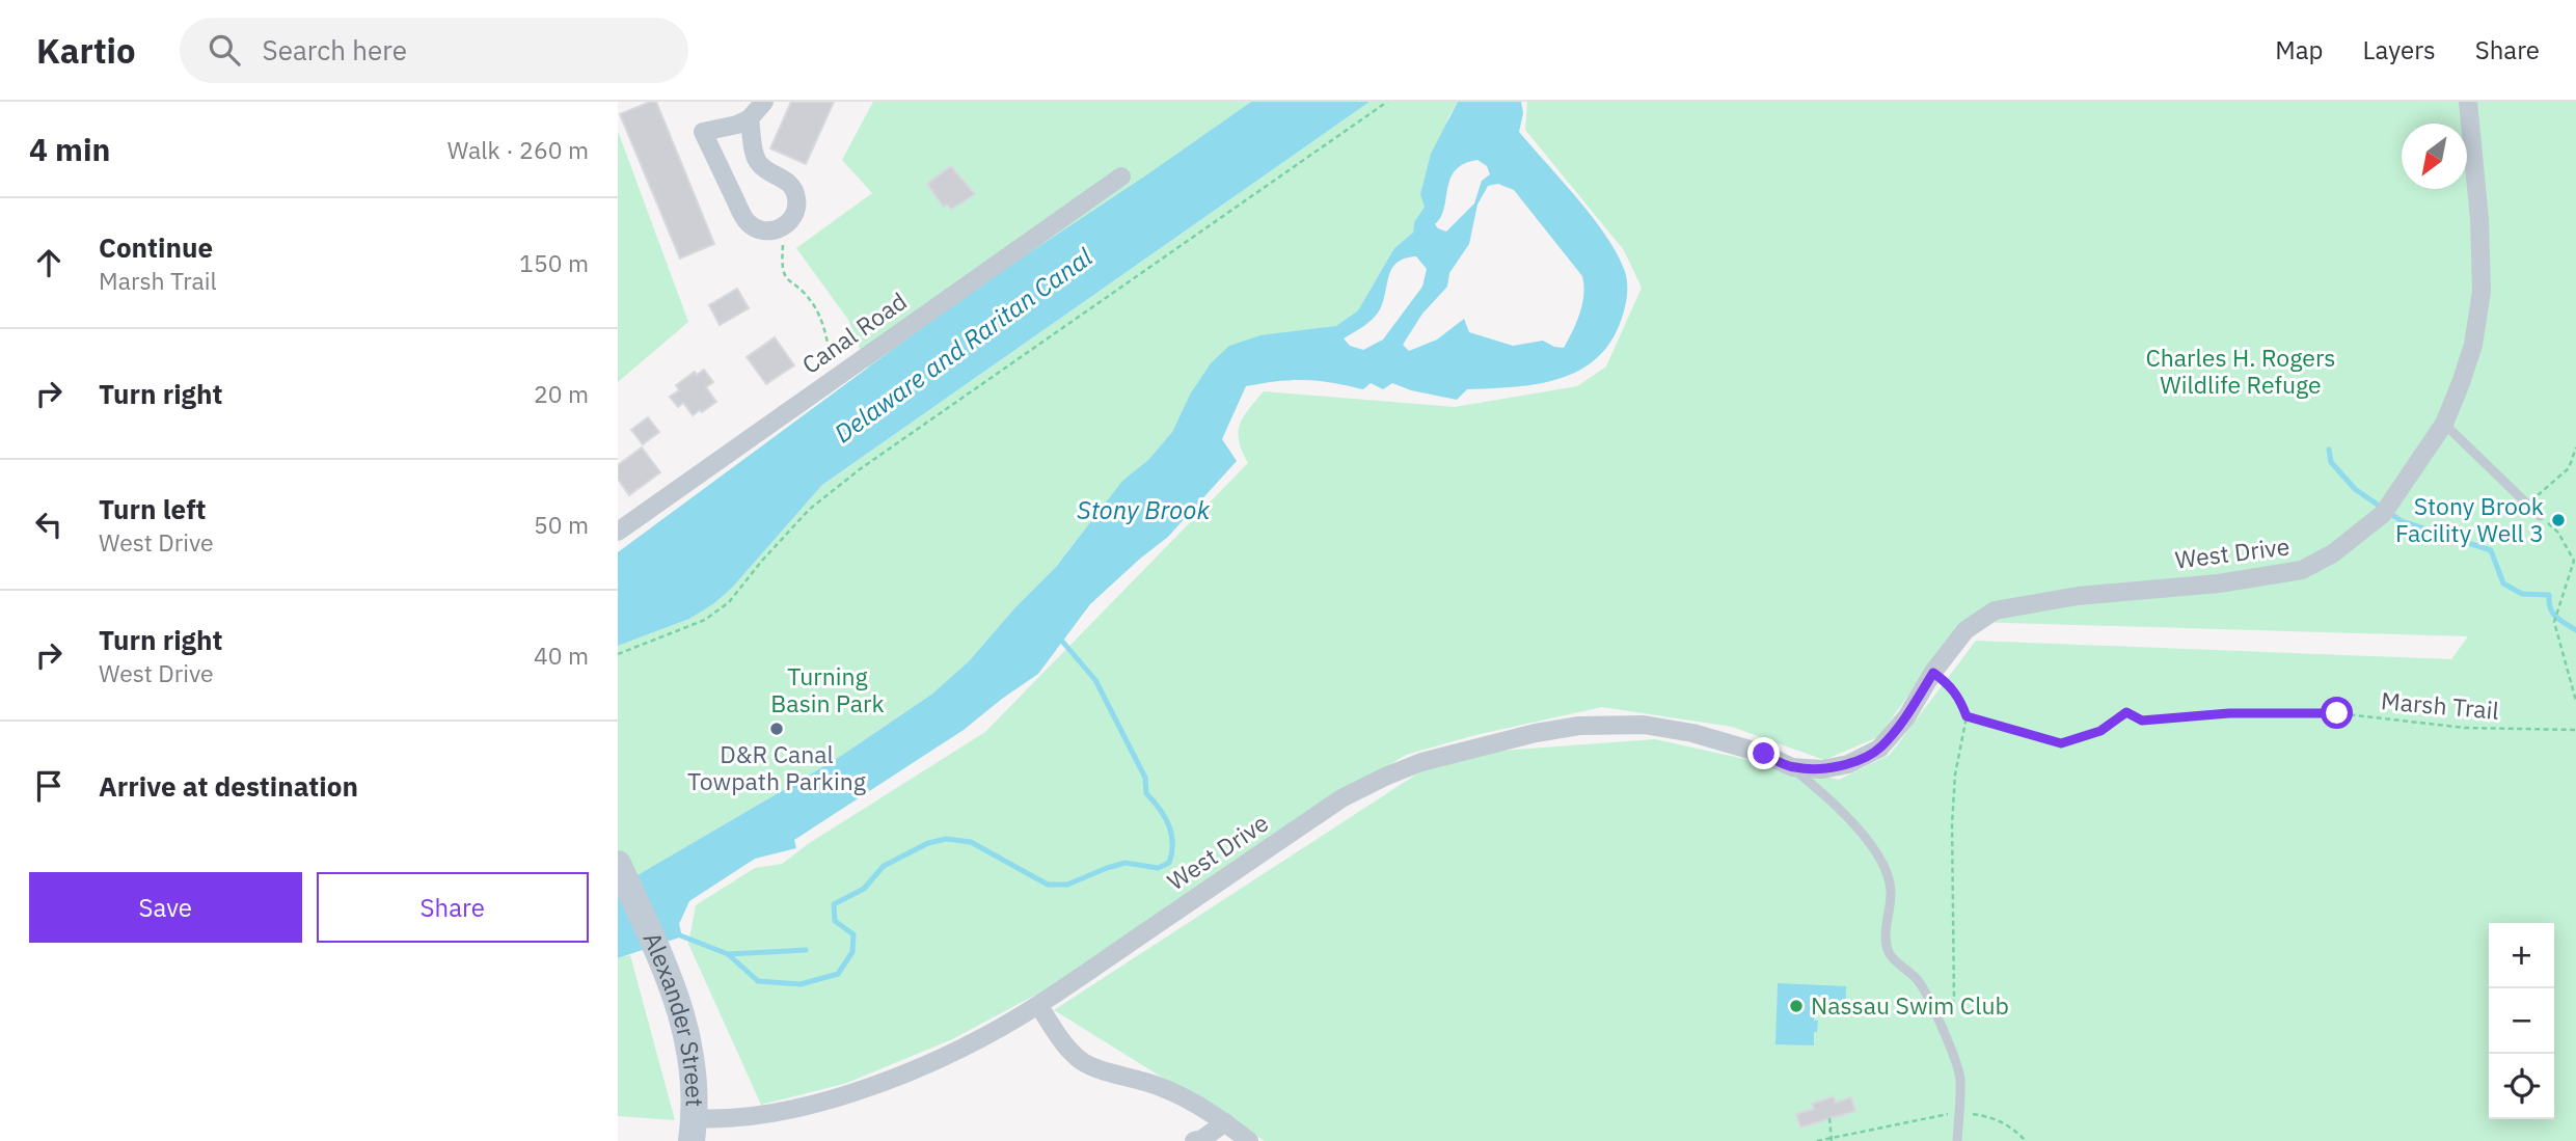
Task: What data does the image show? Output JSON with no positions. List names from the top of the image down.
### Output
{
  "streets": {
    "main road": ["Alexander Street"],
    "street": ["Canal Road", "West Drive"],
    "path": ["Marsh Trail"]
  },
  "crossings": [
    ["West Drive", "Alexander Street"]
  ],
  "water": ["Delaware and Raritan Canal", "Stony Brook"],
  "parks": ["Charles H. Rogers Wildlife Refuge", "Turning Basin Park"],
  "places": ["Stony Brook Facility Well 3", "D&R Canal Towpath Parking", "Nassau Swim Club"],
  "north": "bottom left",
  "page": {
    "header": "Kartio",
    "search": "Search here",
    "nav": ["Map", "Layers", "Share"],
    "heading": ["4 min", "Walk · 260 m"],
    "list": [
      ["Continue", "Marsh Trail", "150 m"],
      ["Turn right", "20 m"],
      ["Turn left", "West Drive", "50 m"],
      ["Turn right", "West Drive", "40 m"],
      "Arrive at destination"
    ],
    "buttons": ["Save", "Share"],
    "map_buttons": ["+", "−"]
  }
}
